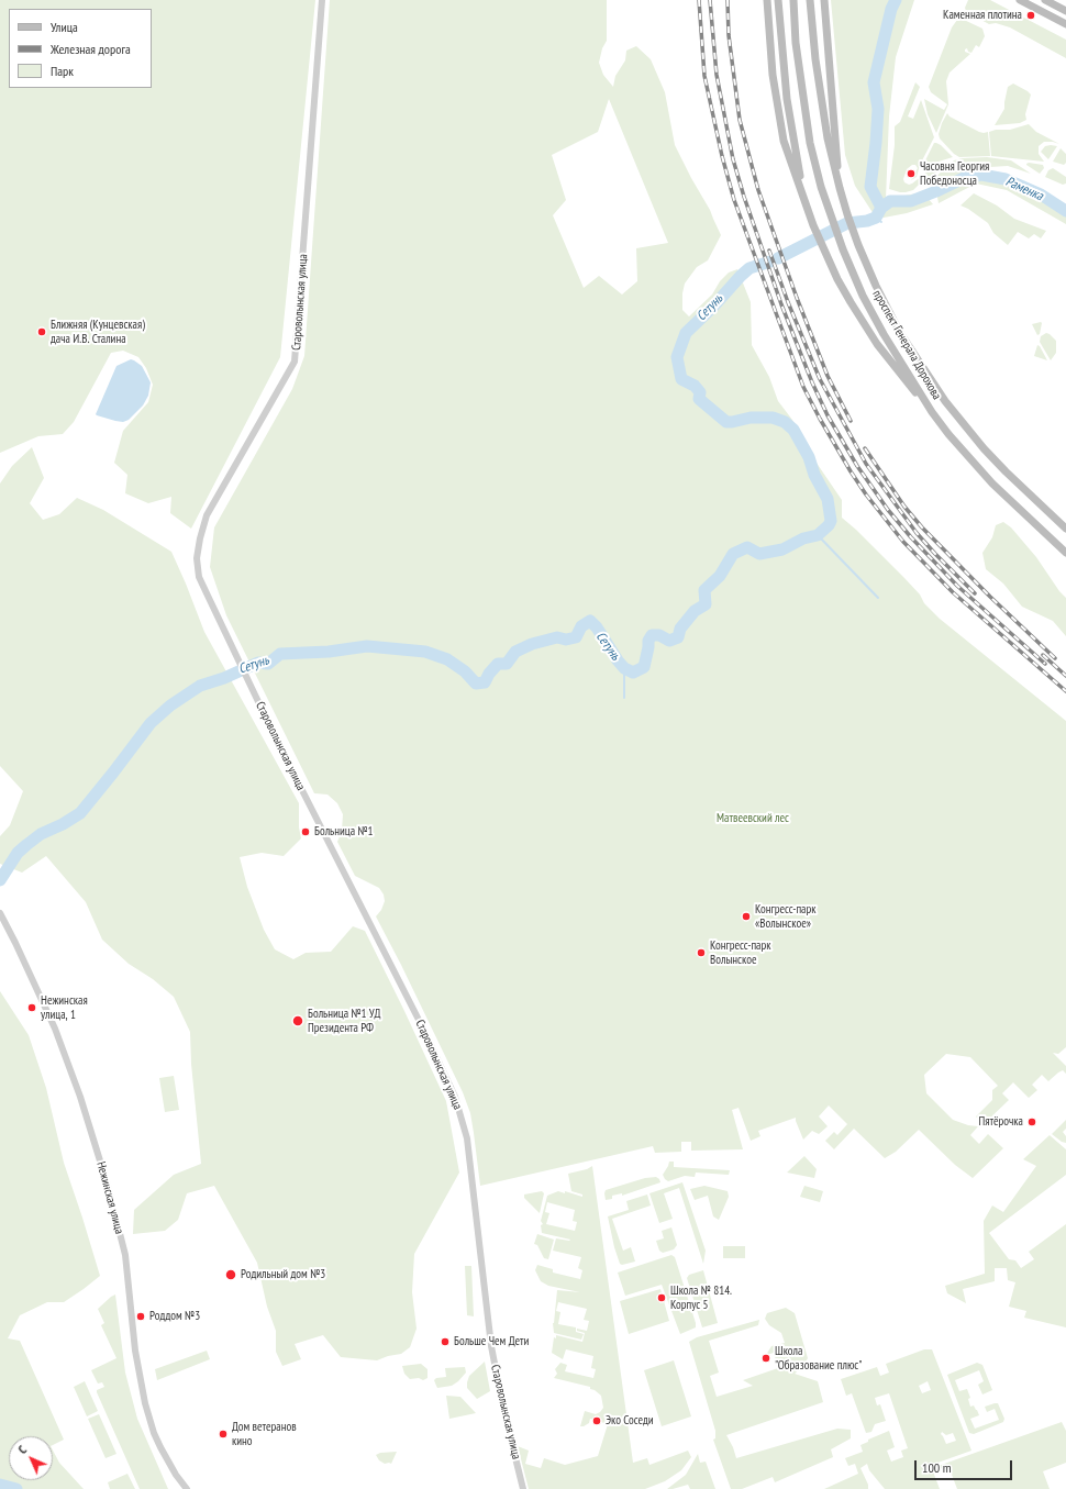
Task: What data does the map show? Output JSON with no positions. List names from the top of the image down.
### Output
{
  "streets": {
    "main road": ["проспект Генерала Дорохова"],
    "street": ["Староволынская улица", "Нежинская улица"]
  },
  "water": ["Раменка", "Сетунь"],
  "parks": ["Матвеевский лес"],
  "places": [
    "Каменная плотина",
    "Часовня Георгия Победоносца",
    "Ближняя (Кунцевская) дача И.В. Сталина",
    "Больница №1",
    "Конгресс-парк «Волынское»",
    "Конгресс-парк Волынское",
    "Нежинская улица, 1",
    "Больница №1 УД Президента РФ",
    "Пятёрочка",
    "Родильный дом №3",
    "Школа № 814. Корпус 5",
    "Роддом №3",
    "Больше Чем Дети",
    "Школа \"Образование плюс\"",
    "Эко Соседи",
    "Дом ветеранов кино"
  ],
  "legend": ["Улица", "Железная дорога", "Парк"],
  "scale_bar": "100 m",
  "north": "top left"
}
